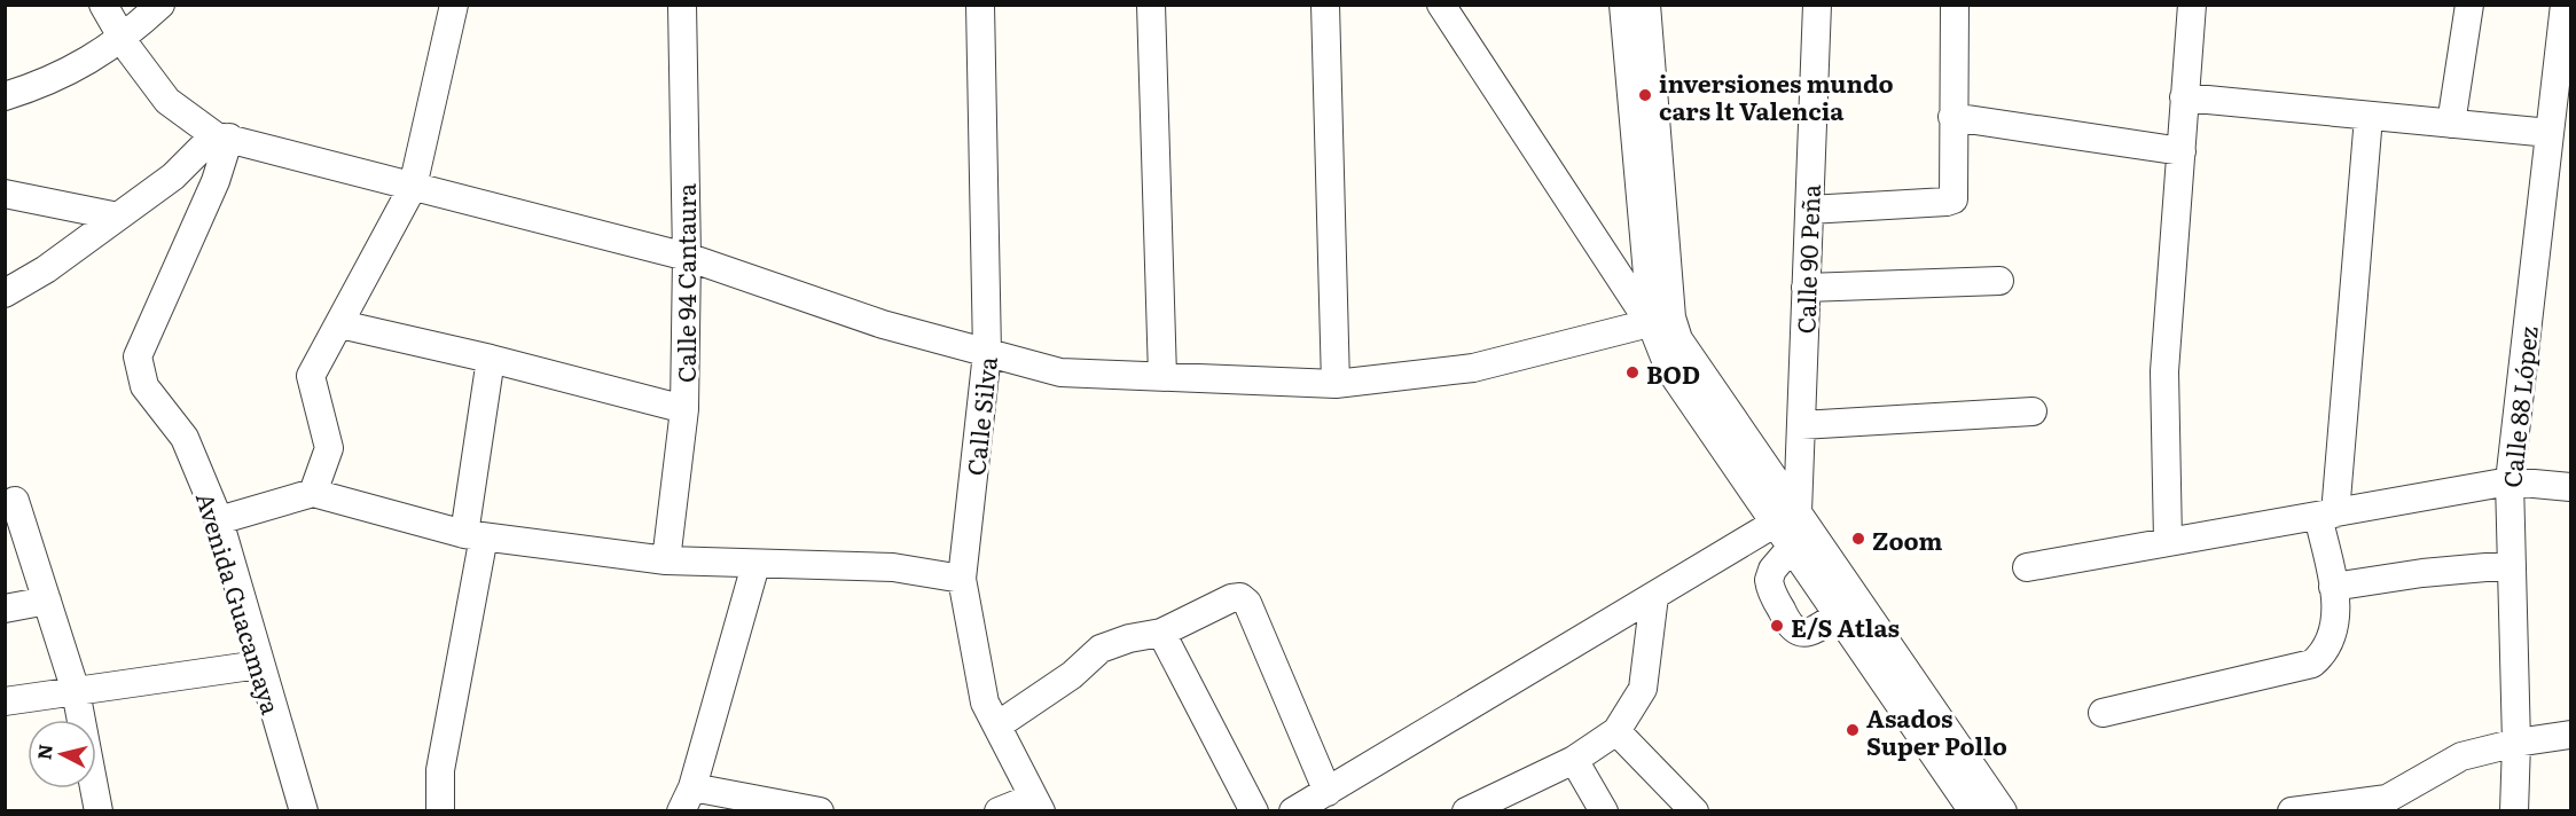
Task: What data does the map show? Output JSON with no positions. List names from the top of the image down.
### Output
{
  "streets": {
    "street": [
      "Calle 90 Peña",
      "Calle 94 Cantaura",
      "Calle 88 López",
      "Calle Silva",
      "Avenida Guacamaya"
    ]
  },
  "places": [
    "inversiones mundo cars lt Valencia",
    "BOD",
    "Zoom",
    "E/S Atlas",
    "Asados Super Pollo"
  ],
  "north": "left"
}
